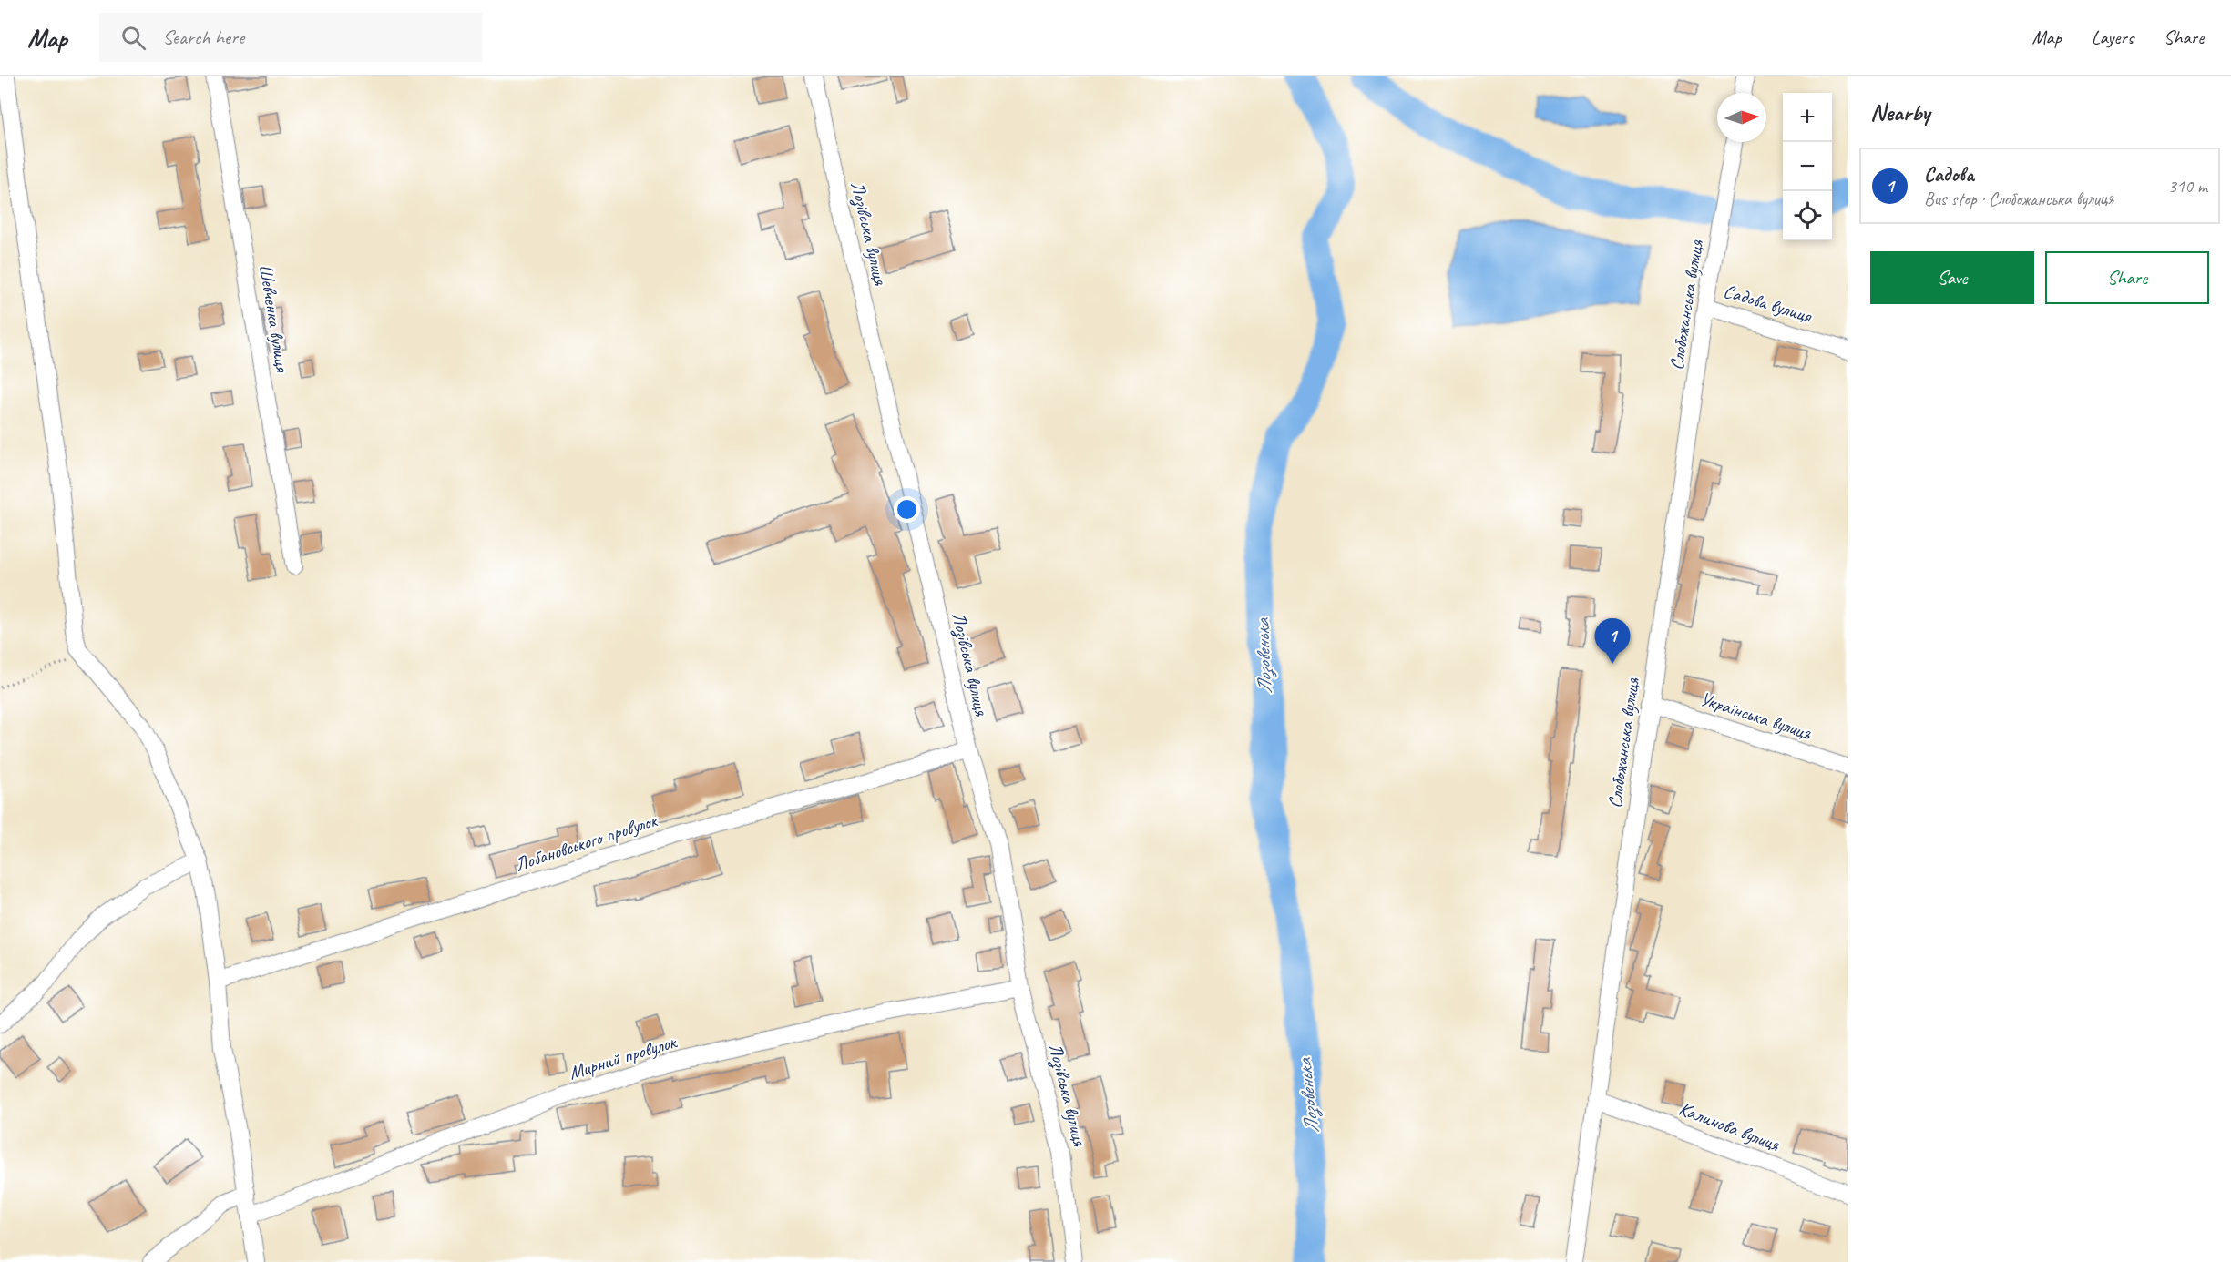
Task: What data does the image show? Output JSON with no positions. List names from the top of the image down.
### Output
{
  "streets": {
    "street": [
      "Лозівська вулиця",
      "Садова вулиця",
      "Слобожанська вулиця",
      "Шевченка вулиця",
      "Українська вулиця",
      "Лобановського провулок",
      "Мирний провулок",
      "Калинова вулиця"
    ]
  },
  "crossings": [
    ["Лозівська вулиця", "Лобановського провулок"],
    ["Лозівська вулиця", "Мирний провулок"],
    ["Садова вулиця", "Слобожанська вулиця"],
    ["Слобожанська вулиця", "Українська вулиця"],
    ["Слобожанська вулиця", "Калинова вулиця"]
  ],
  "water": ["Лозовенька"],
  "north": "right",
  "page": {
    "header": "Map",
    "search": "Search here",
    "nav": ["Map", "Layers", "Share"],
    "heading": "Nearby",
    "map_buttons": ["+", "−"],
    "list": [
      {
        "mark": "1",
        "name": "Садова",
        "note": "Bus stop · Слобожанська вулиця",
        "value": "310 m"
      }
    ],
    "buttons": ["Save", "Share"],
    "pins": "1"
  }
}
